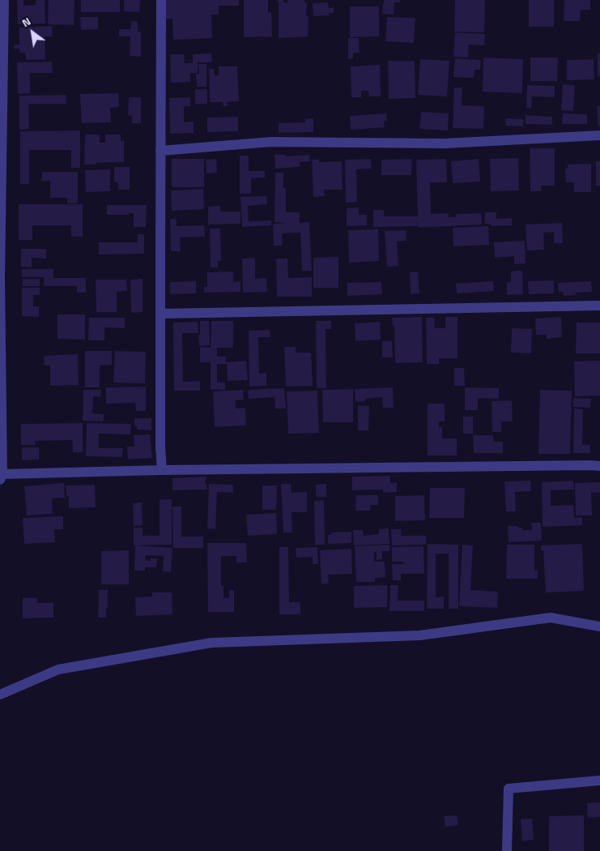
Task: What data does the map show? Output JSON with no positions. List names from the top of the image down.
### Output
{
  "north": "top left"
}
